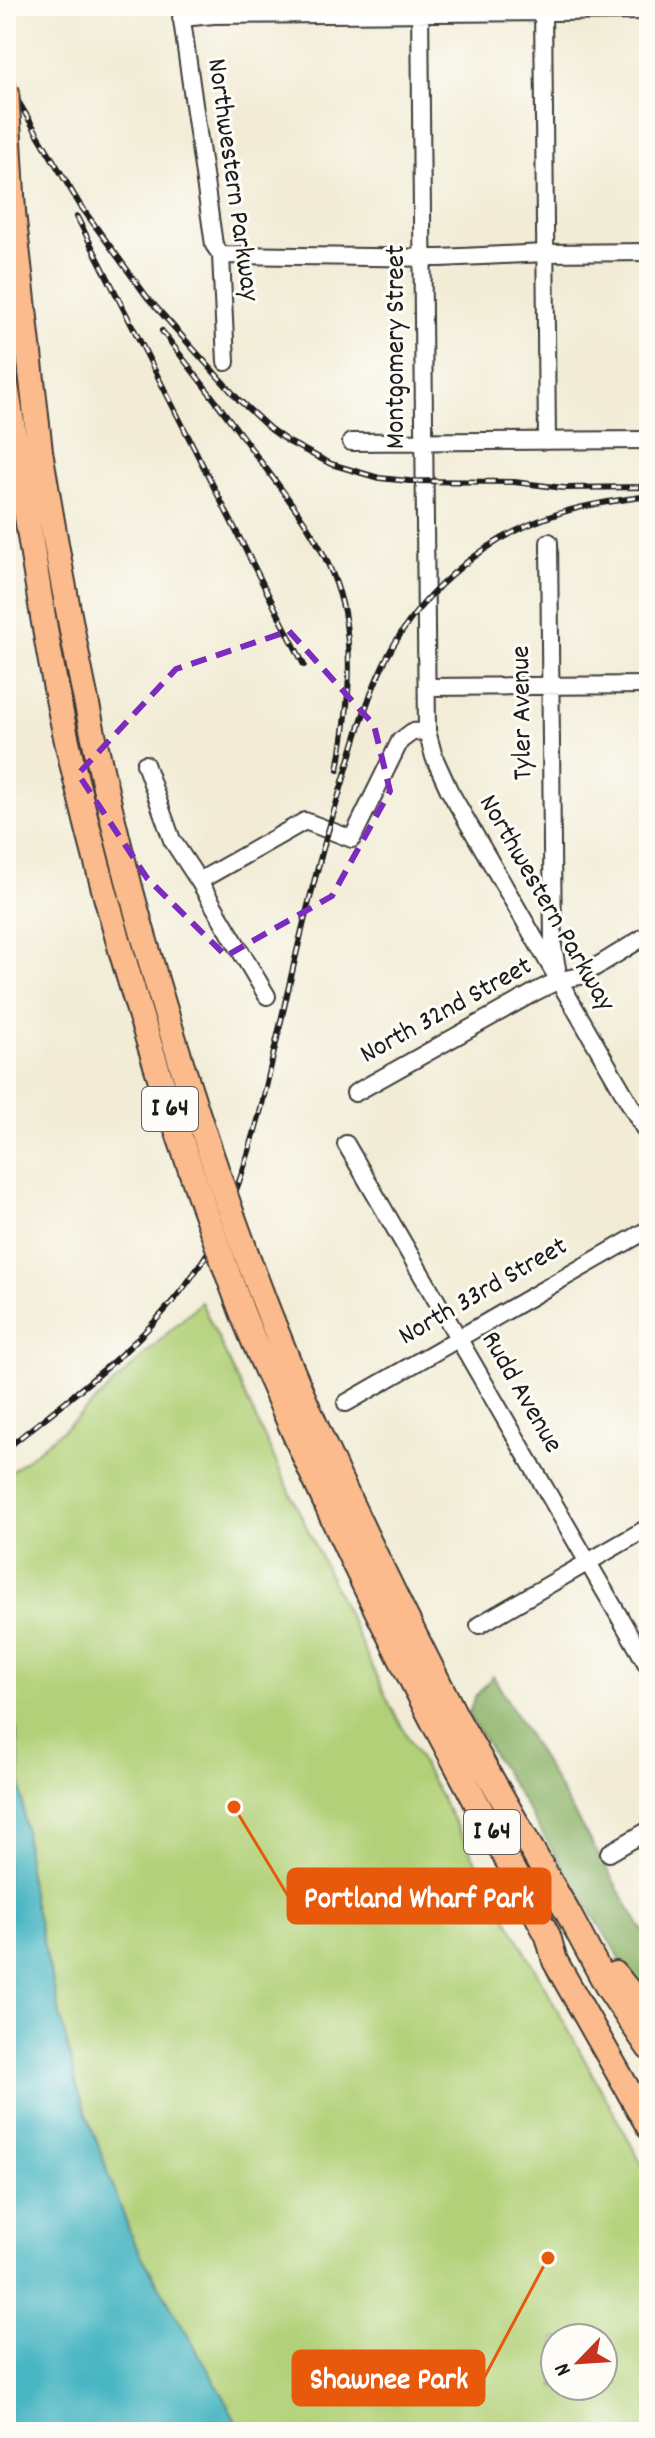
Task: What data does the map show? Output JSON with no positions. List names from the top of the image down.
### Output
{
  "streets": {
    "highway": ["I 64"],
    "street": [
      "Northwestern Parkway",
      "Montgomery Street",
      "Tyler Avenue",
      "North 32nd Street",
      "North 33rd Street",
      "Rudd Avenue"
    ]
  },
  "crossings": [
    ["Northwestern Parkway", "Montgomery Street"],
    ["Northwestern Parkway", "Tyler Avenue"],
    ["Northwestern Parkway", "North 32nd Street"],
    ["Tyler Avenue", "North 32nd Street"],
    ["North 33rd Street", "Rudd Avenue"]
  ],
  "places": ["Portland Wharf Park", "Shawnee Park"],
  "north": "bottom left"
}
